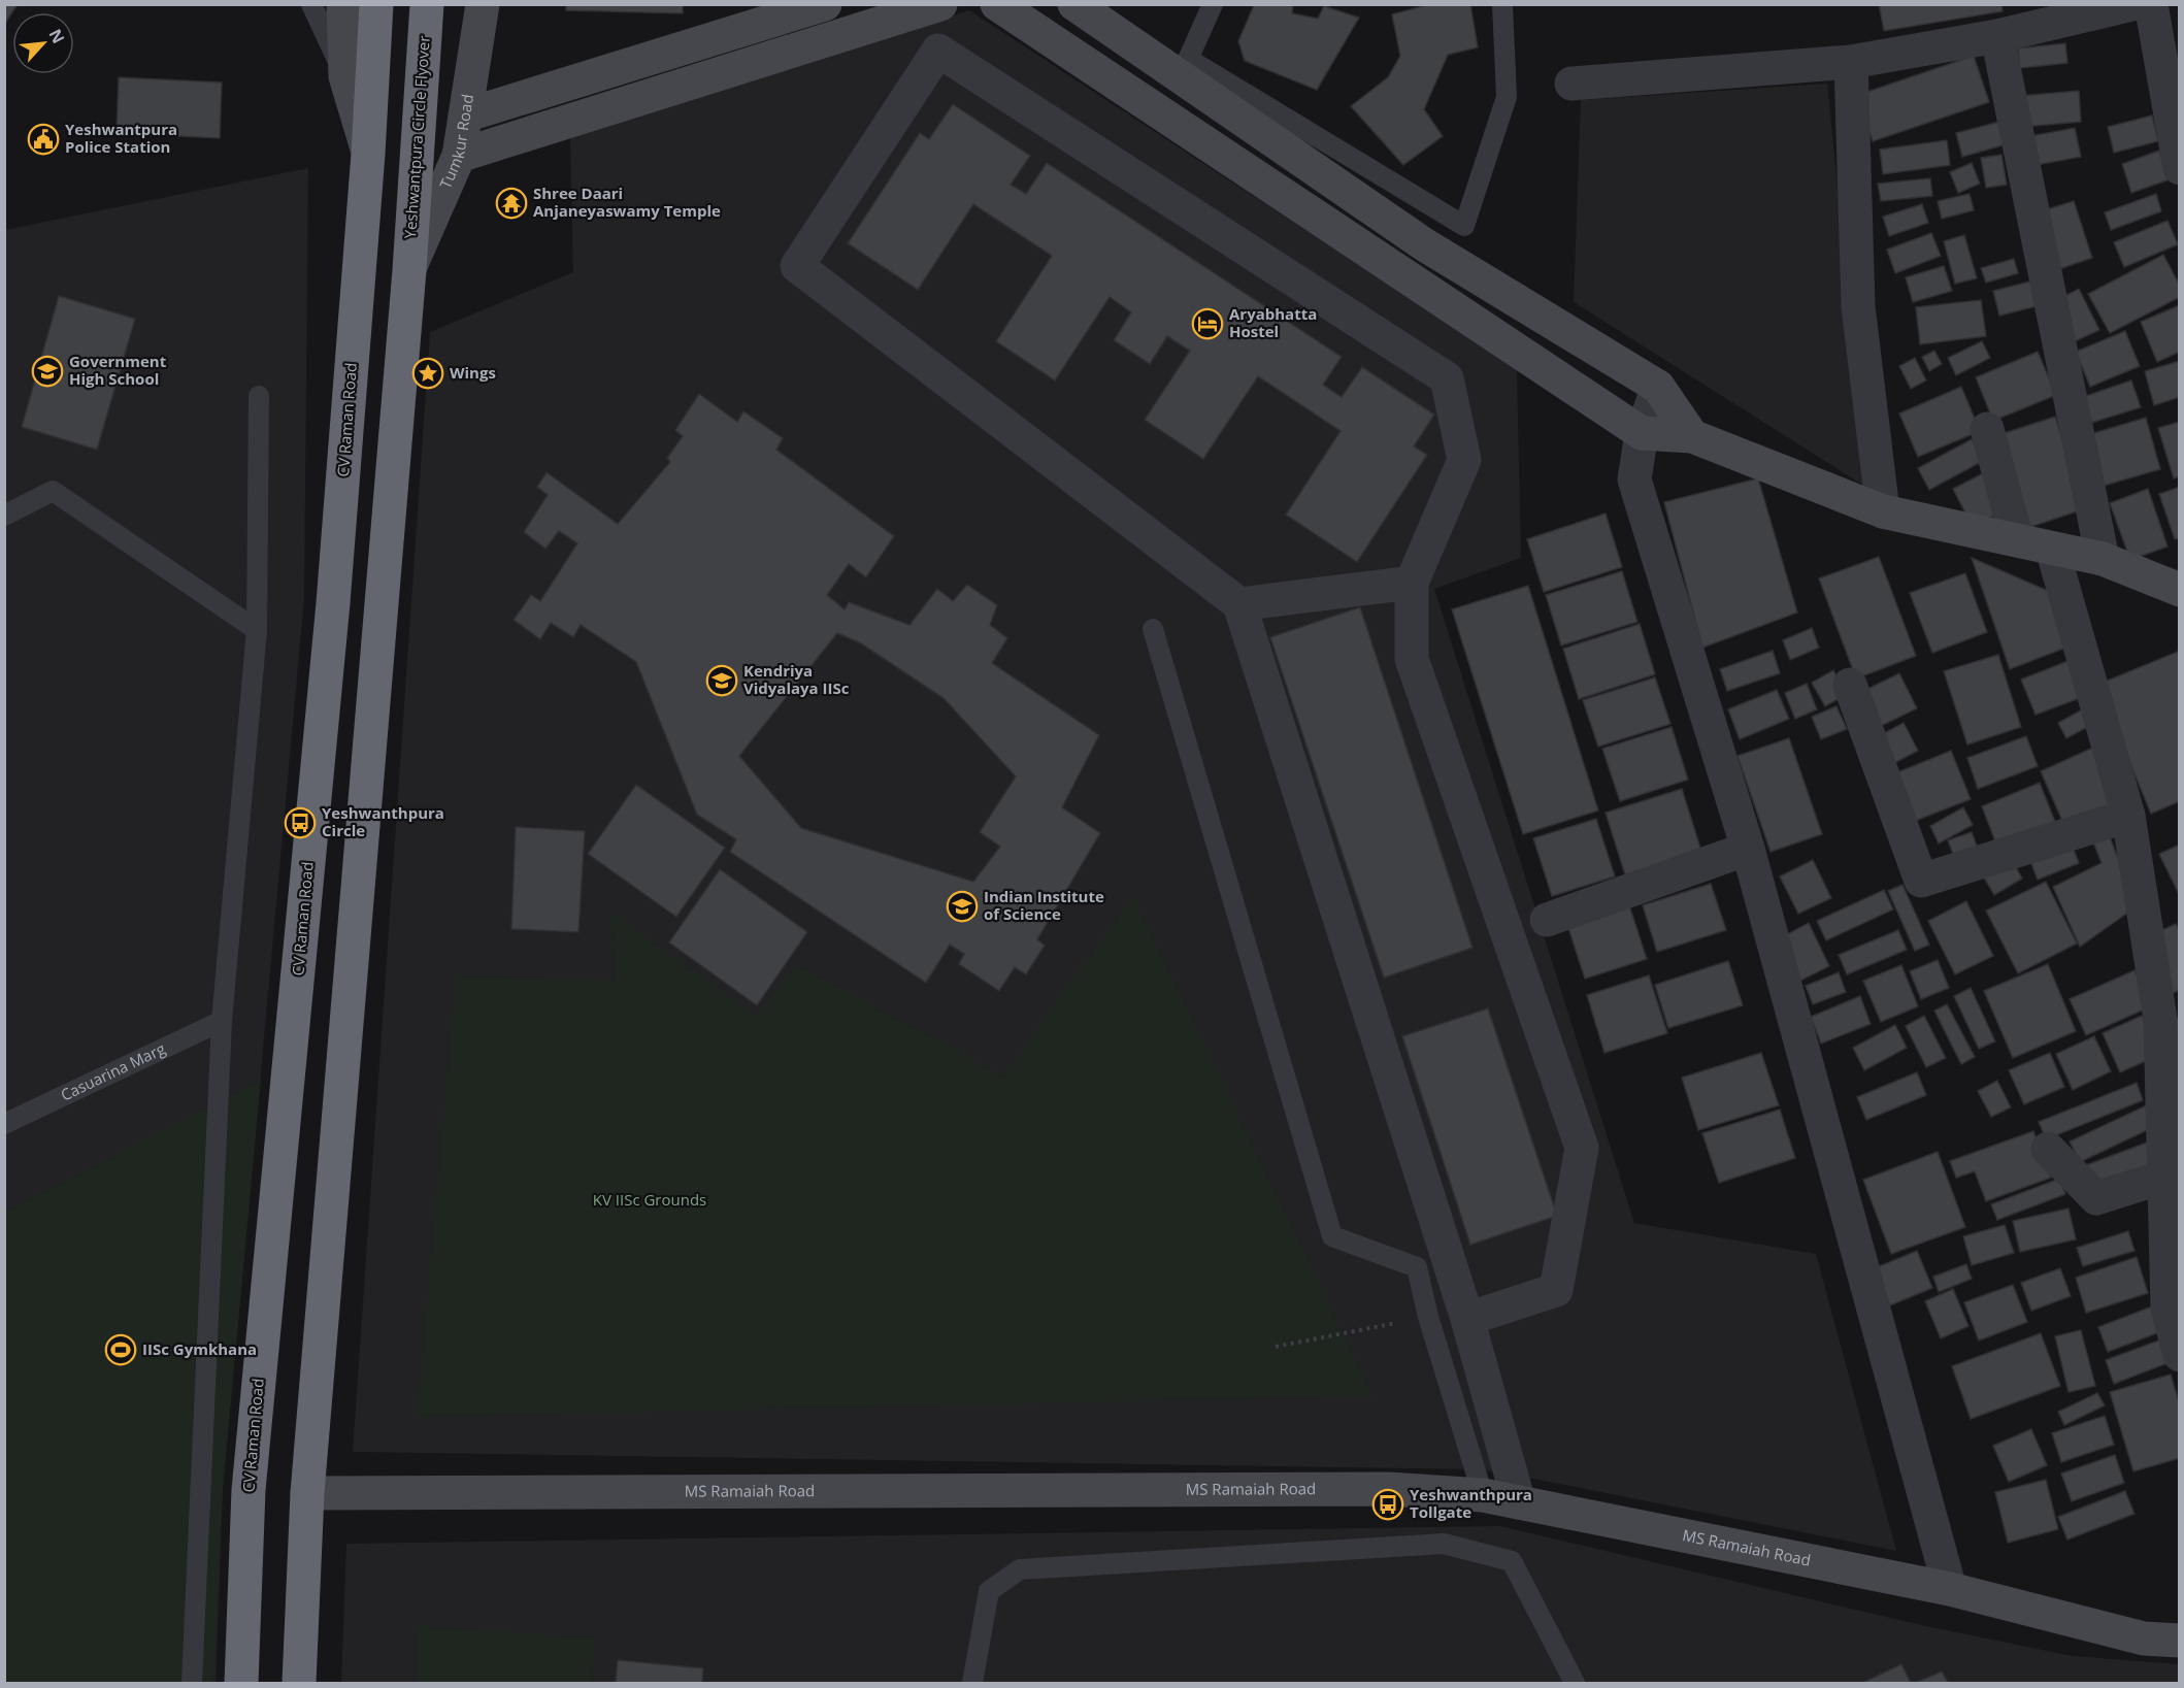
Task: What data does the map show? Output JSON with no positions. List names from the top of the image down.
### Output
{
  "streets": {
    "highway": ["Yeshwantpura Circle Flyover", "CV Raman Road"],
    "street": ["Tumkur Road", "MS Ramaiah Road"],
    "lane": ["Casuarina Marg"]
  },
  "crossings": [
    ["Yeshwantpura Circle Flyover", "Tumkur Road"]
  ],
  "parks": ["KV IISc Grounds"],
  "places": {
    "public building": ["Yeshwantpura Police Station"],
    "temple": ["Shree Daari Anjaneyaswamy Temple"],
    "hotel": ["Aryabhatta Hostel"],
    "school or university": ["Government High School", "Kendriya Vidyalaya IISc", "Indian Institute of Science"],
    "place": ["Wings"],
    "bus stop": ["Yeshwanthpura Circle", "Yeshwanthpura Tollgate"],
    "sports": ["IISc Gymkhana"]
  },
  "north": "top right"
}
